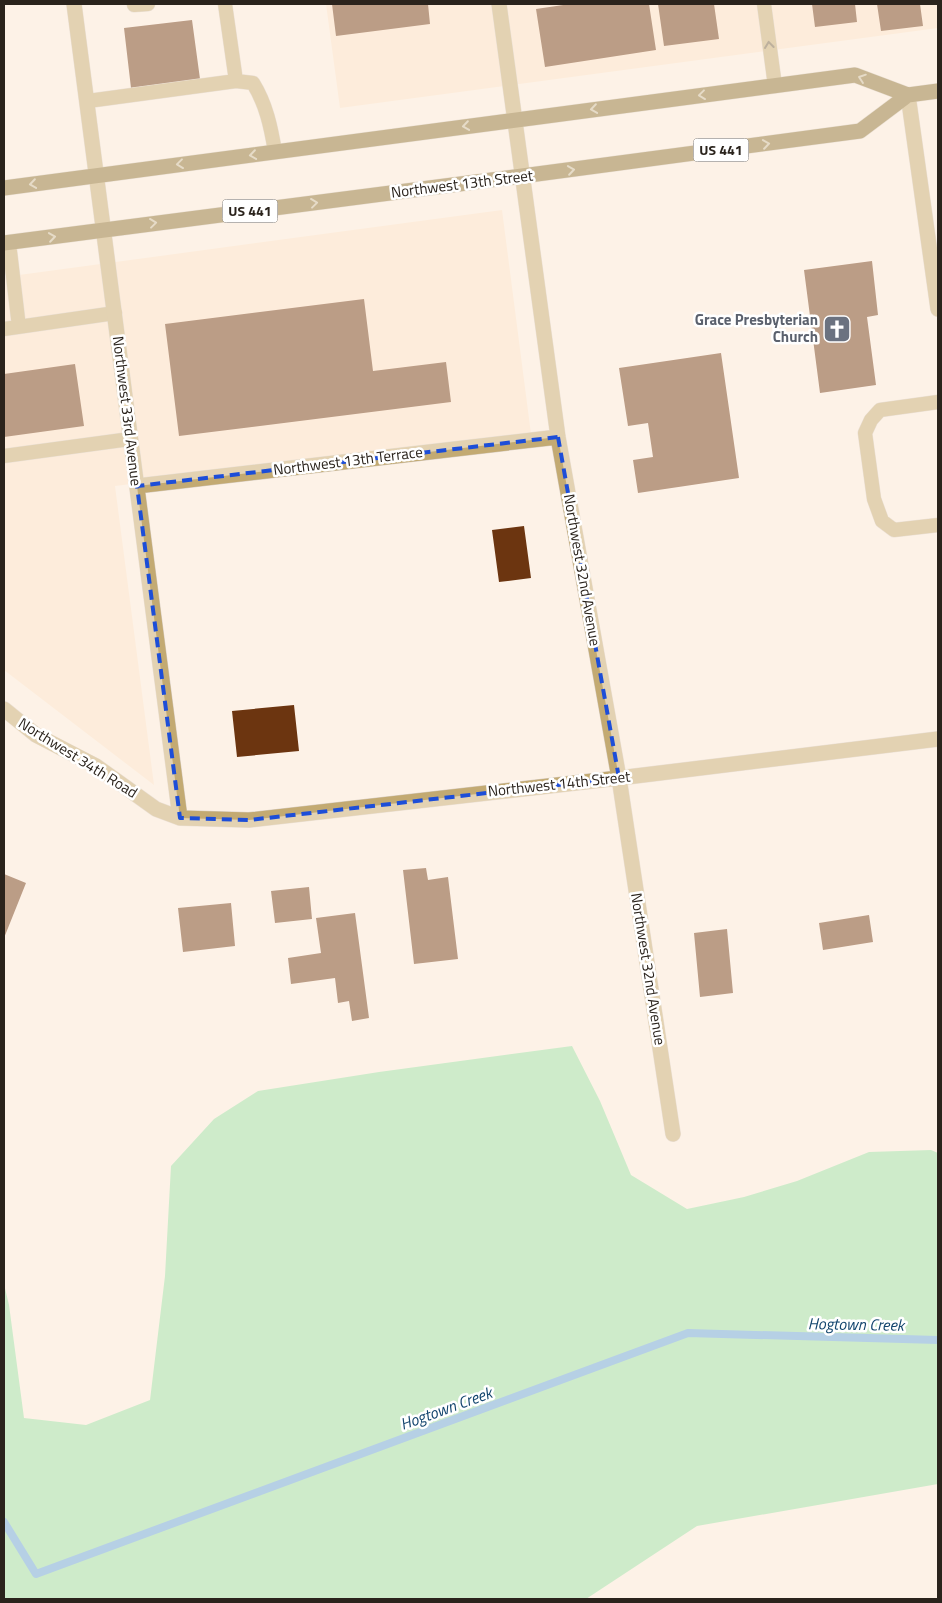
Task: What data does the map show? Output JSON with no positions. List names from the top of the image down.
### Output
{
  "streets": {
    "main road": ["US 441", "Northwest 13th Street"],
    "street": [
      "Northwest 33rd Avenue",
      "Northwest 13th Terrace",
      "Northwest 32nd Avenue",
      "Northwest 34th Road",
      "Northwest 14th Street"
    ]
  },
  "crossings": [
    ["Northwest 13th Street", "Northwest 33rd Avenue"],
    ["Northwest 13th Street", "Northwest 32nd Avenue"],
    ["Northwest 33rd Avenue", "Northwest 13th Terrace"],
    ["Northwest 33rd Avenue", "Northwest 34th Road"],
    ["Northwest 33rd Avenue", "Northwest 14th Street"],
    ["Northwest 13th Terrace", "Northwest 32nd Avenue"],
    ["Northwest 32nd Avenue", "Northwest 14th Street"],
    ["Northwest 34th Road", "Northwest 14th Street"]
  ],
  "water": ["Hogtown Creek"],
  "places": {
    "church": ["Grace Presbyterian Church"]
  }
}
